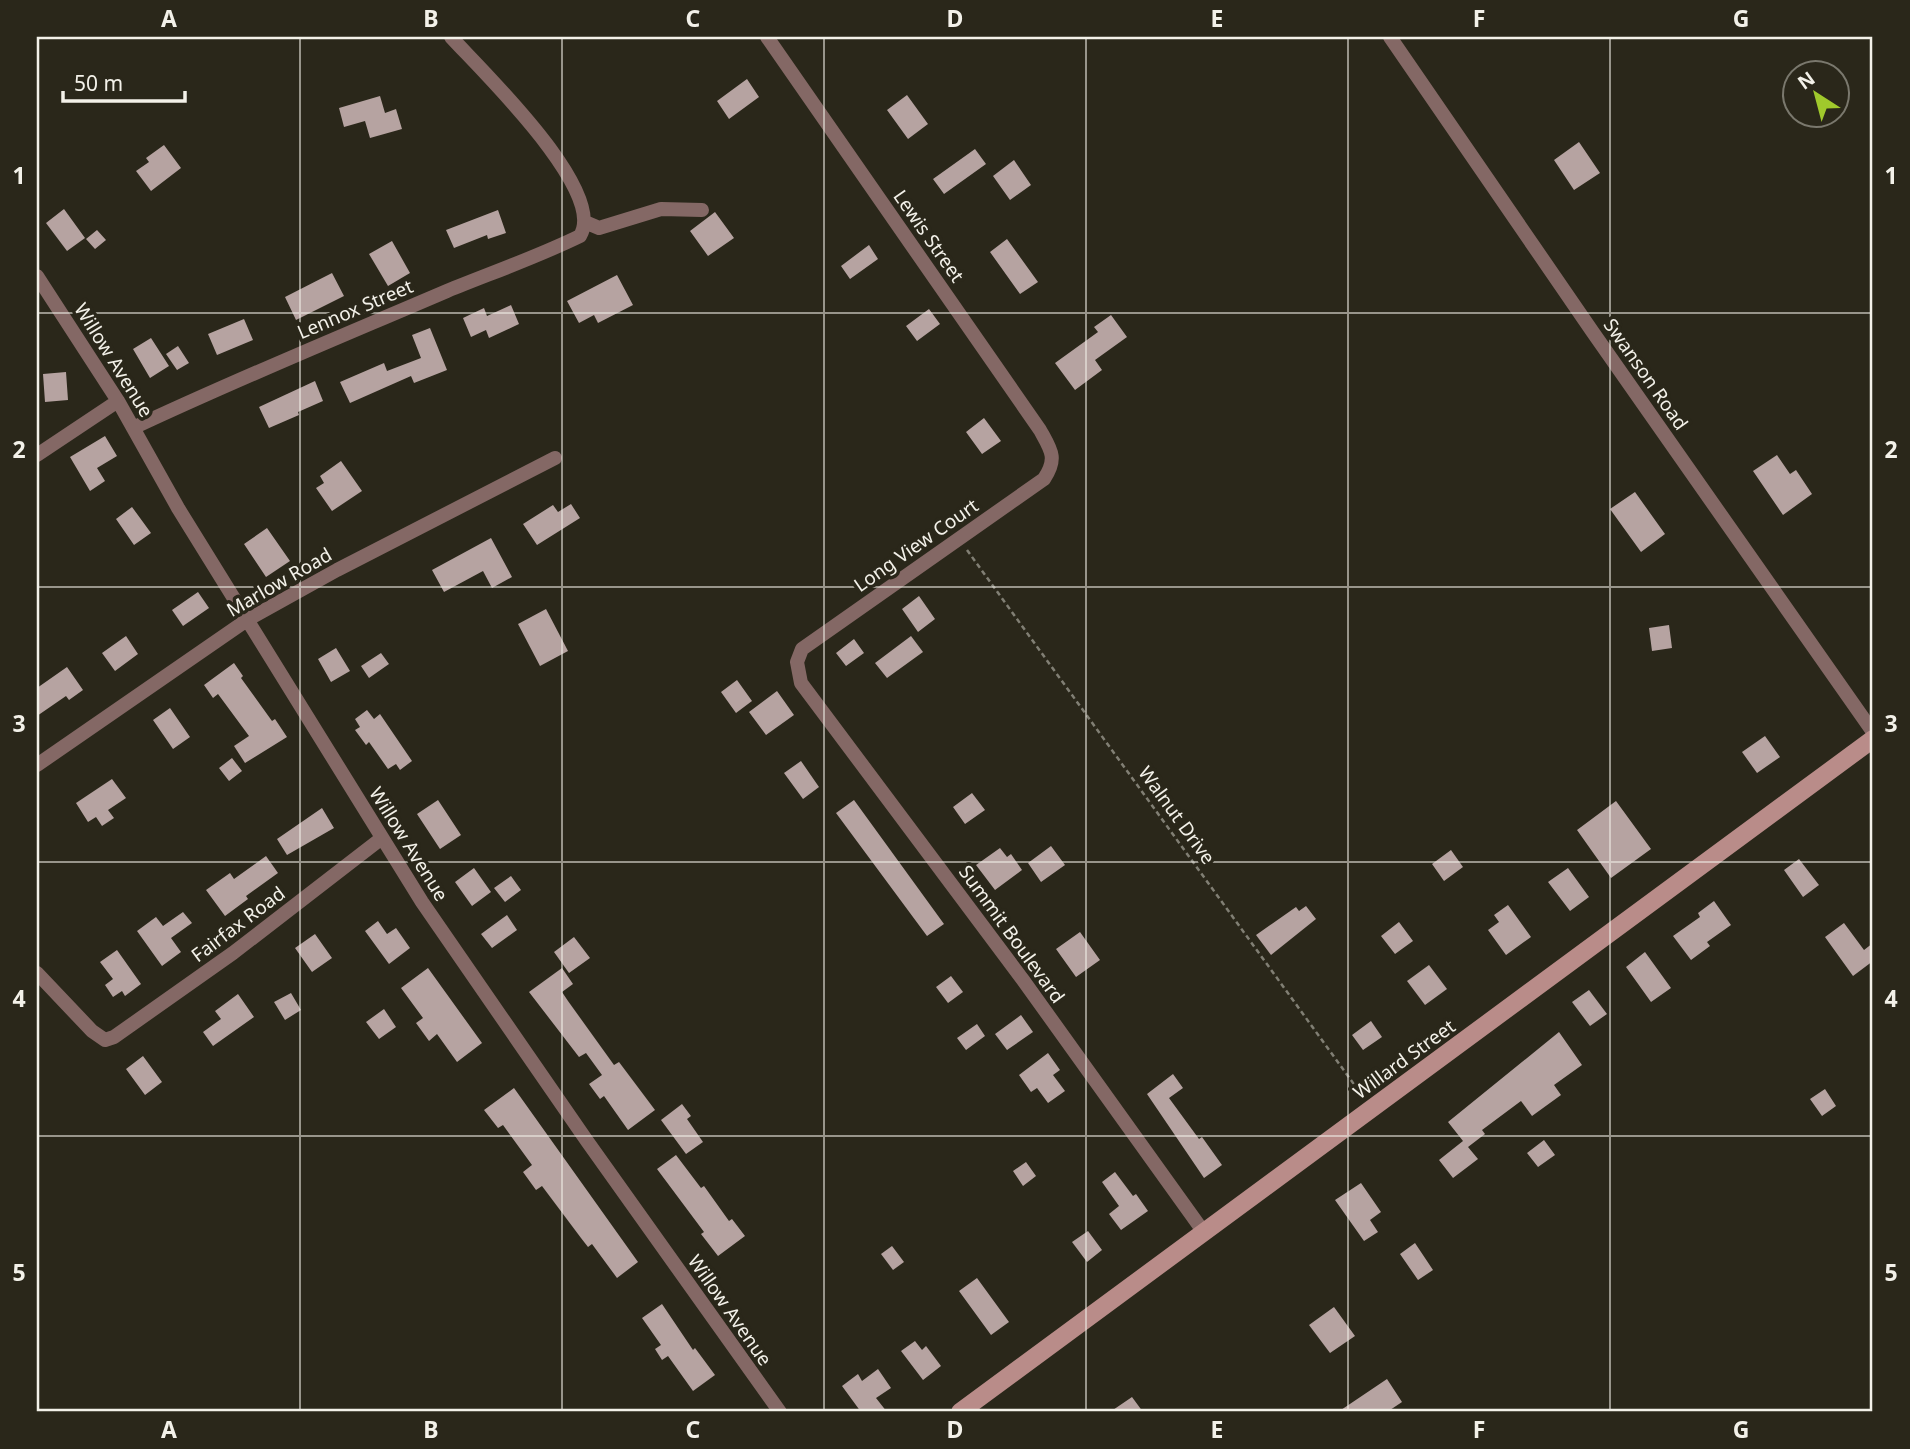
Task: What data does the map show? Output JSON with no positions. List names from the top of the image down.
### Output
{
  "streets": {
    "street": [
      "Lewis Street",
      "Lennox Street",
      "Willow Avenue",
      "Swanson Road",
      "Long View Court",
      "Marlow Road",
      "Fairfax Road",
      "Summit Boulevard",
      "Willard Street"
    ],
    "path": ["Walnut Drive"]
  },
  "crossings": [
    ["Lewis Street", "Long View Court"],
    ["Lennox Street", "Willow Avenue"],
    ["Willow Avenue", "Marlow Road"],
    ["Willow Avenue", "Fairfax Road"],
    ["Long View Court", "Walnut Drive"],
    ["Long View Court", "Summit Boulevard"],
    ["Walnut Drive", "Willard Street"],
    ["Summit Boulevard", "Willard Street"]
  ],
  "scale_bar": "50 m",
  "north": "top left",
  "grid": {
    "columns": [
      "A",
      "B",
      "C",
      "D",
      "E",
      "F",
      "G"
    ],
    "rows": [
      "1",
      "2",
      "3",
      "4",
      "5"
    ]
  }
}
